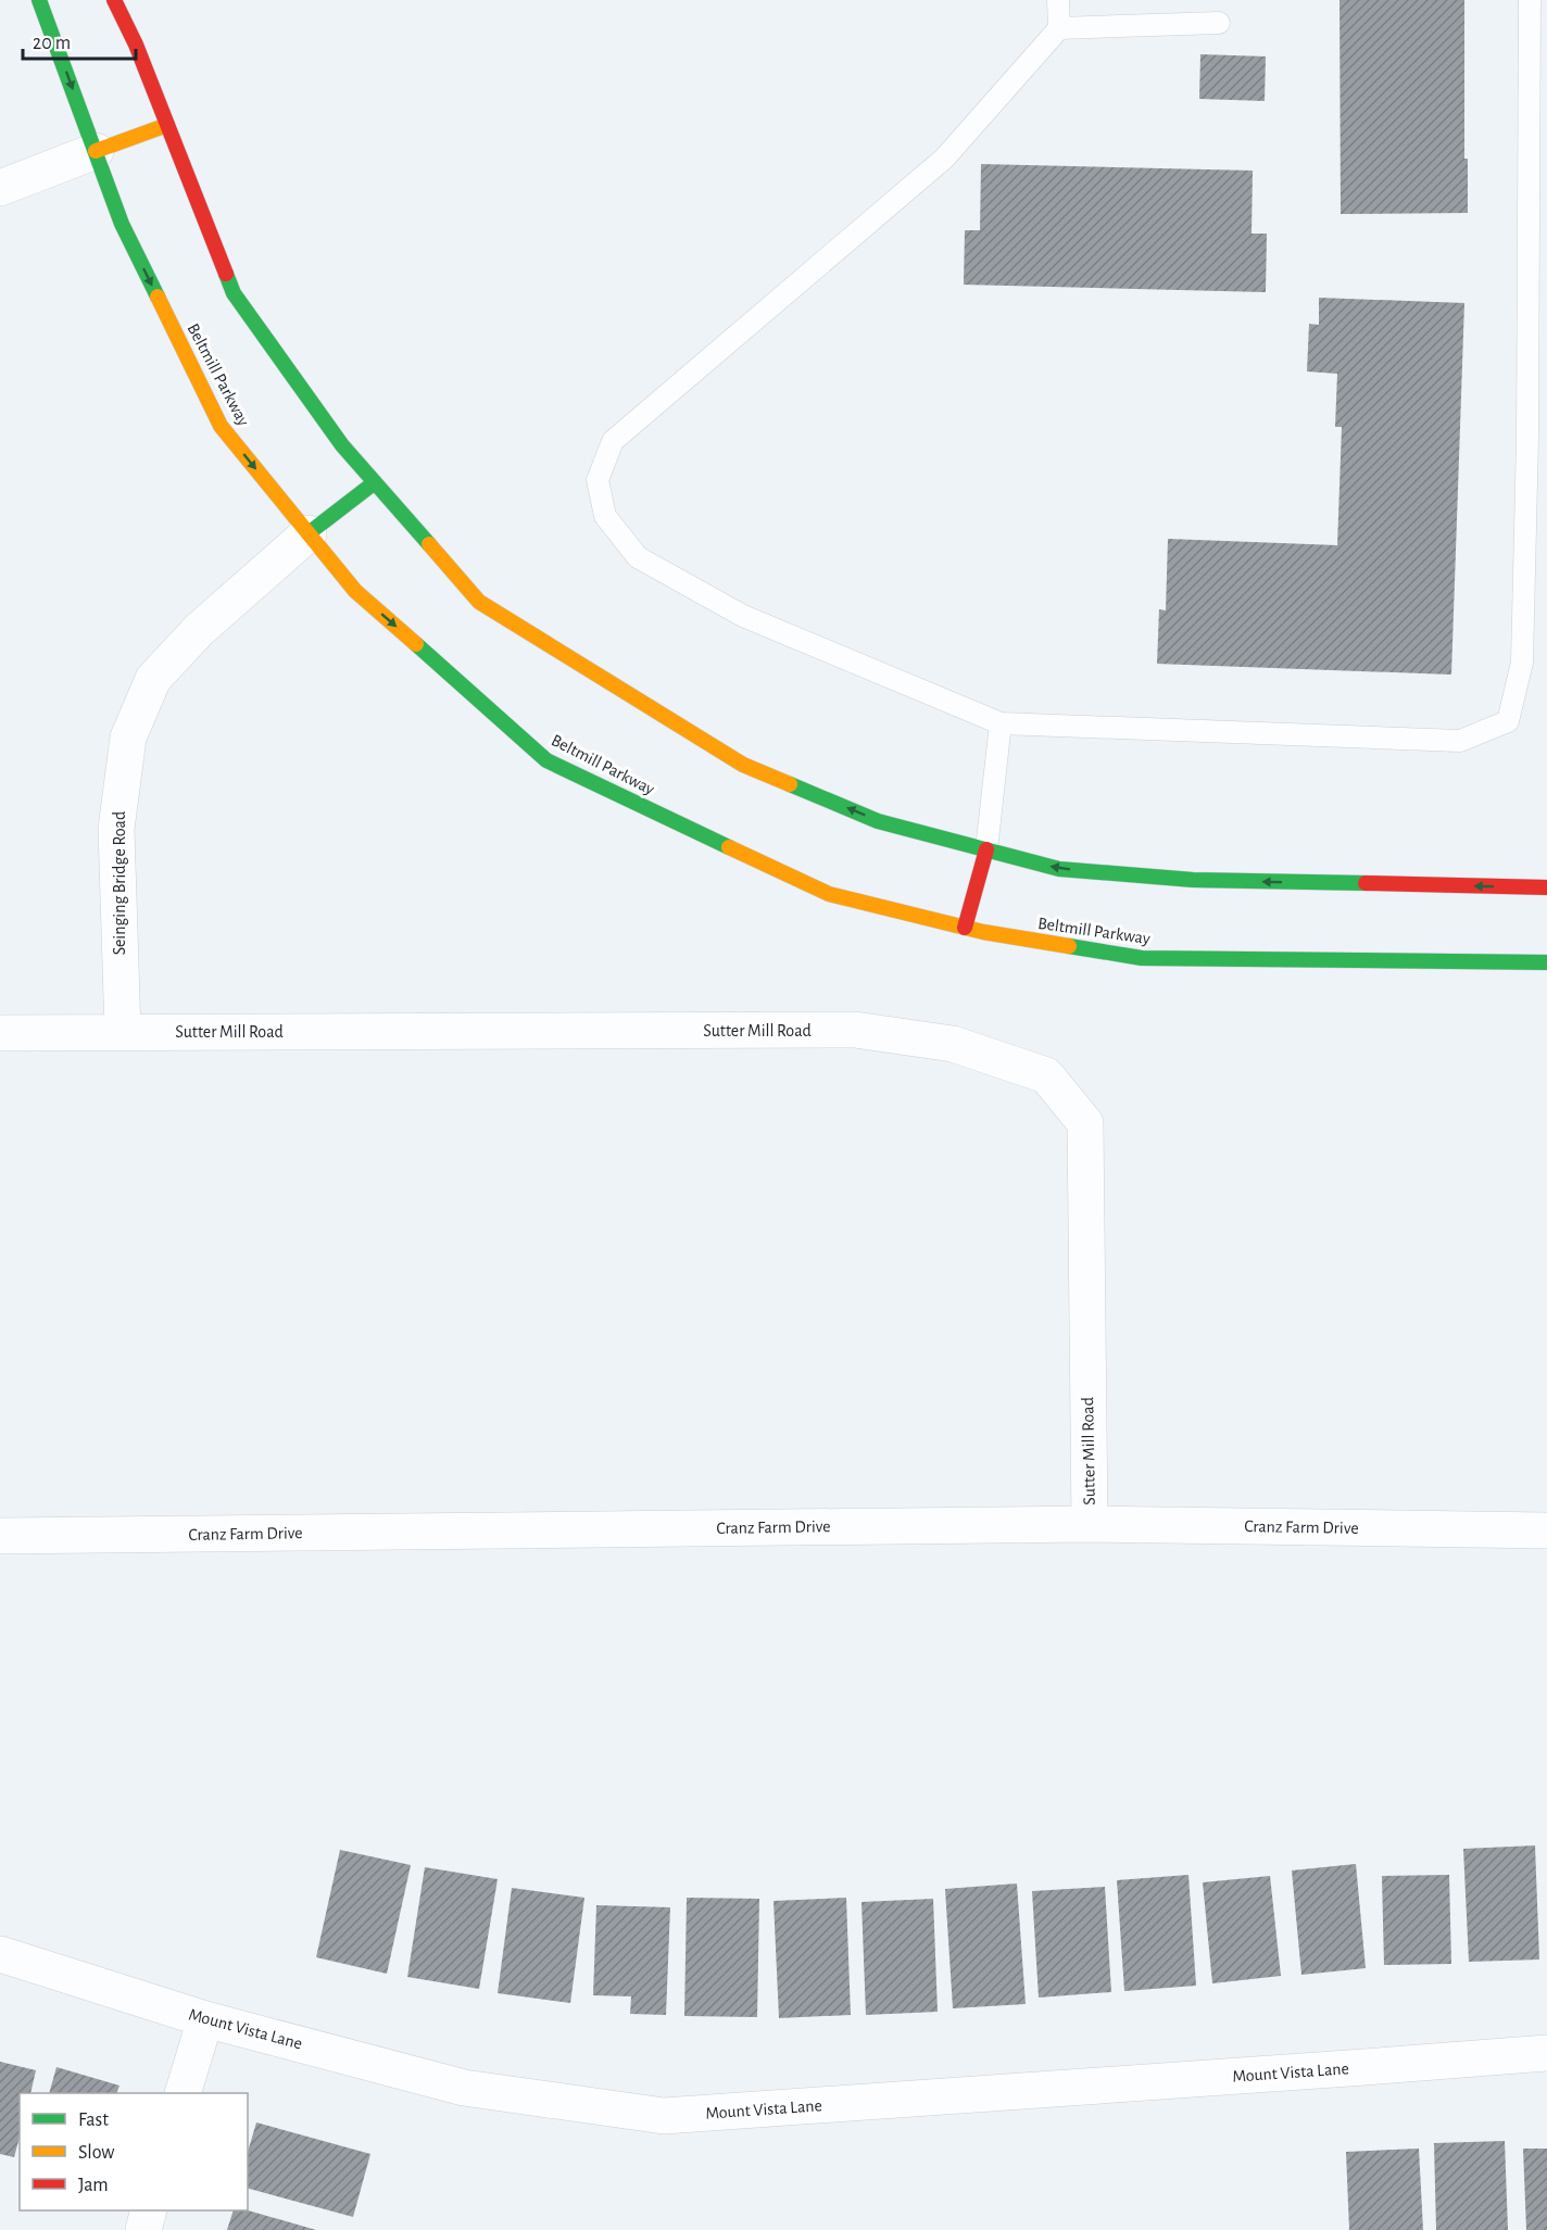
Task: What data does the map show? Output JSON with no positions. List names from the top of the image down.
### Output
{
  "streets": {
    "street": [
      "Beltmill Parkway",
      "Seinging Bridge Road",
      "Sutter Mill Road",
      "Cranz Farm Drive",
      "Mount Vista Lane"
    ]
  },
  "crossings": [
    ["Beltmill Parkway", "Seinging Bridge Road"],
    ["Seinging Bridge Road", "Sutter Mill Road"],
    ["Sutter Mill Road", "Cranz Farm Drive"]
  ],
  "legend": ["Fast", "Slow", "Jam"],
  "scale_bar": "20 m"
}
